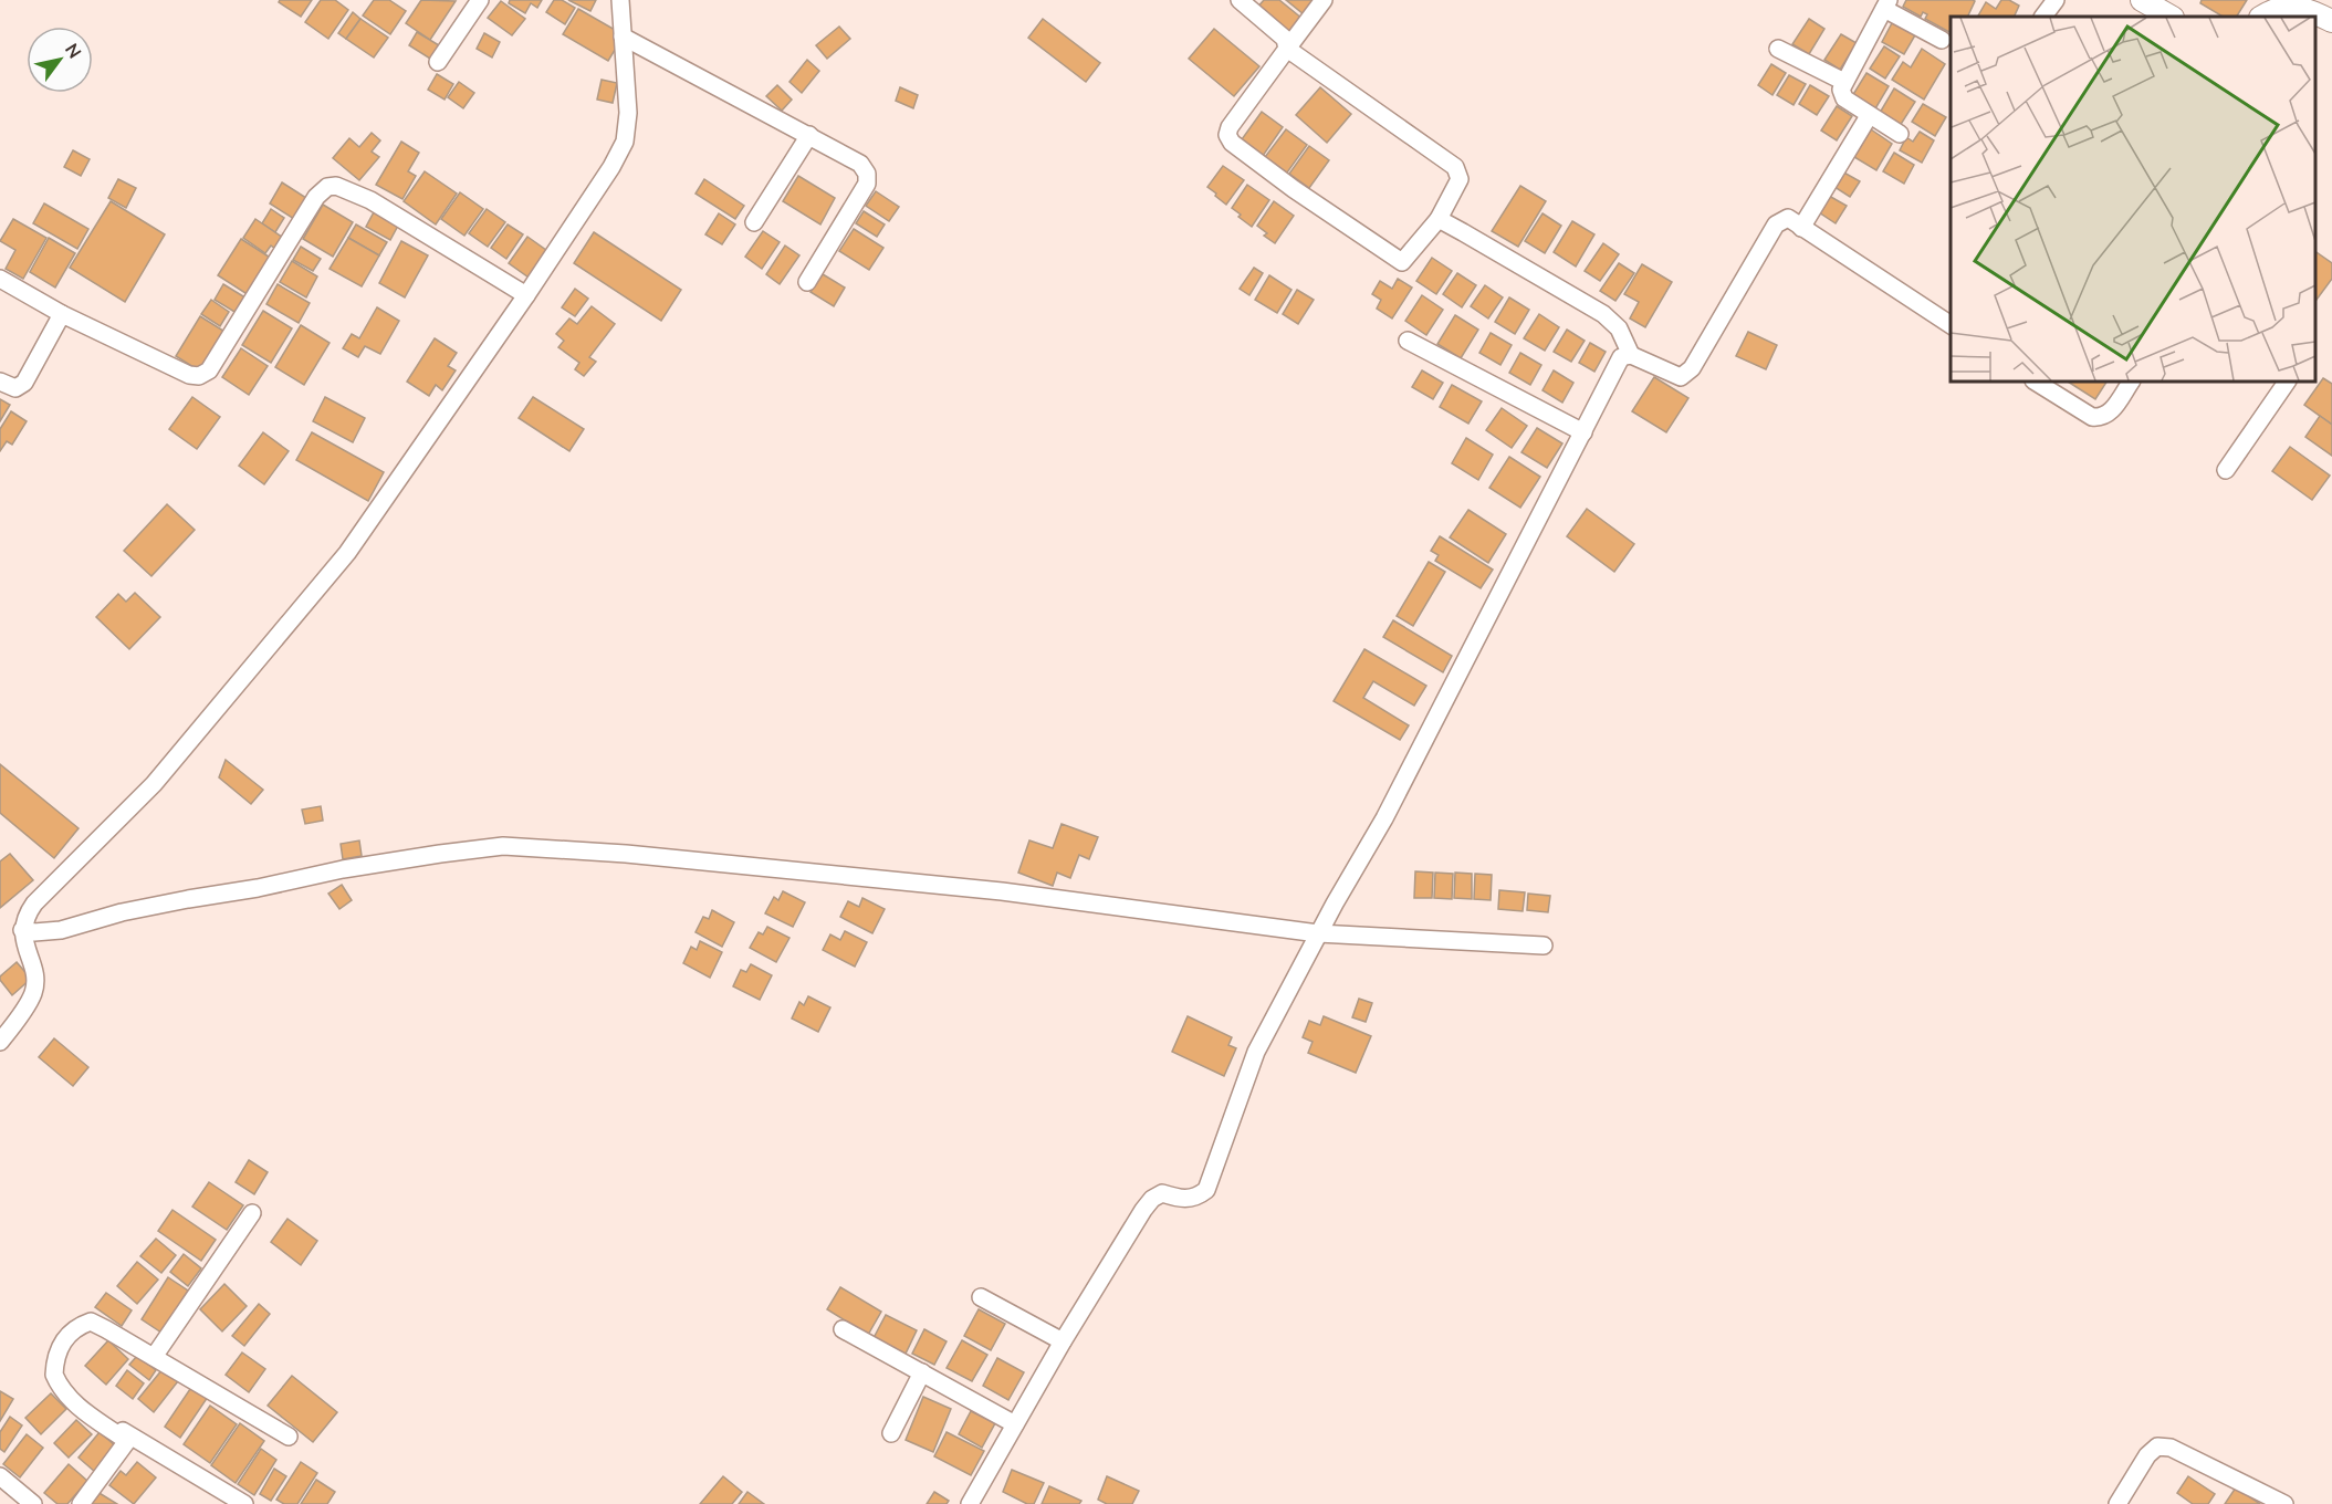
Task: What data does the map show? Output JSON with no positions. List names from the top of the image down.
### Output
{
  "north": "top right"
}
